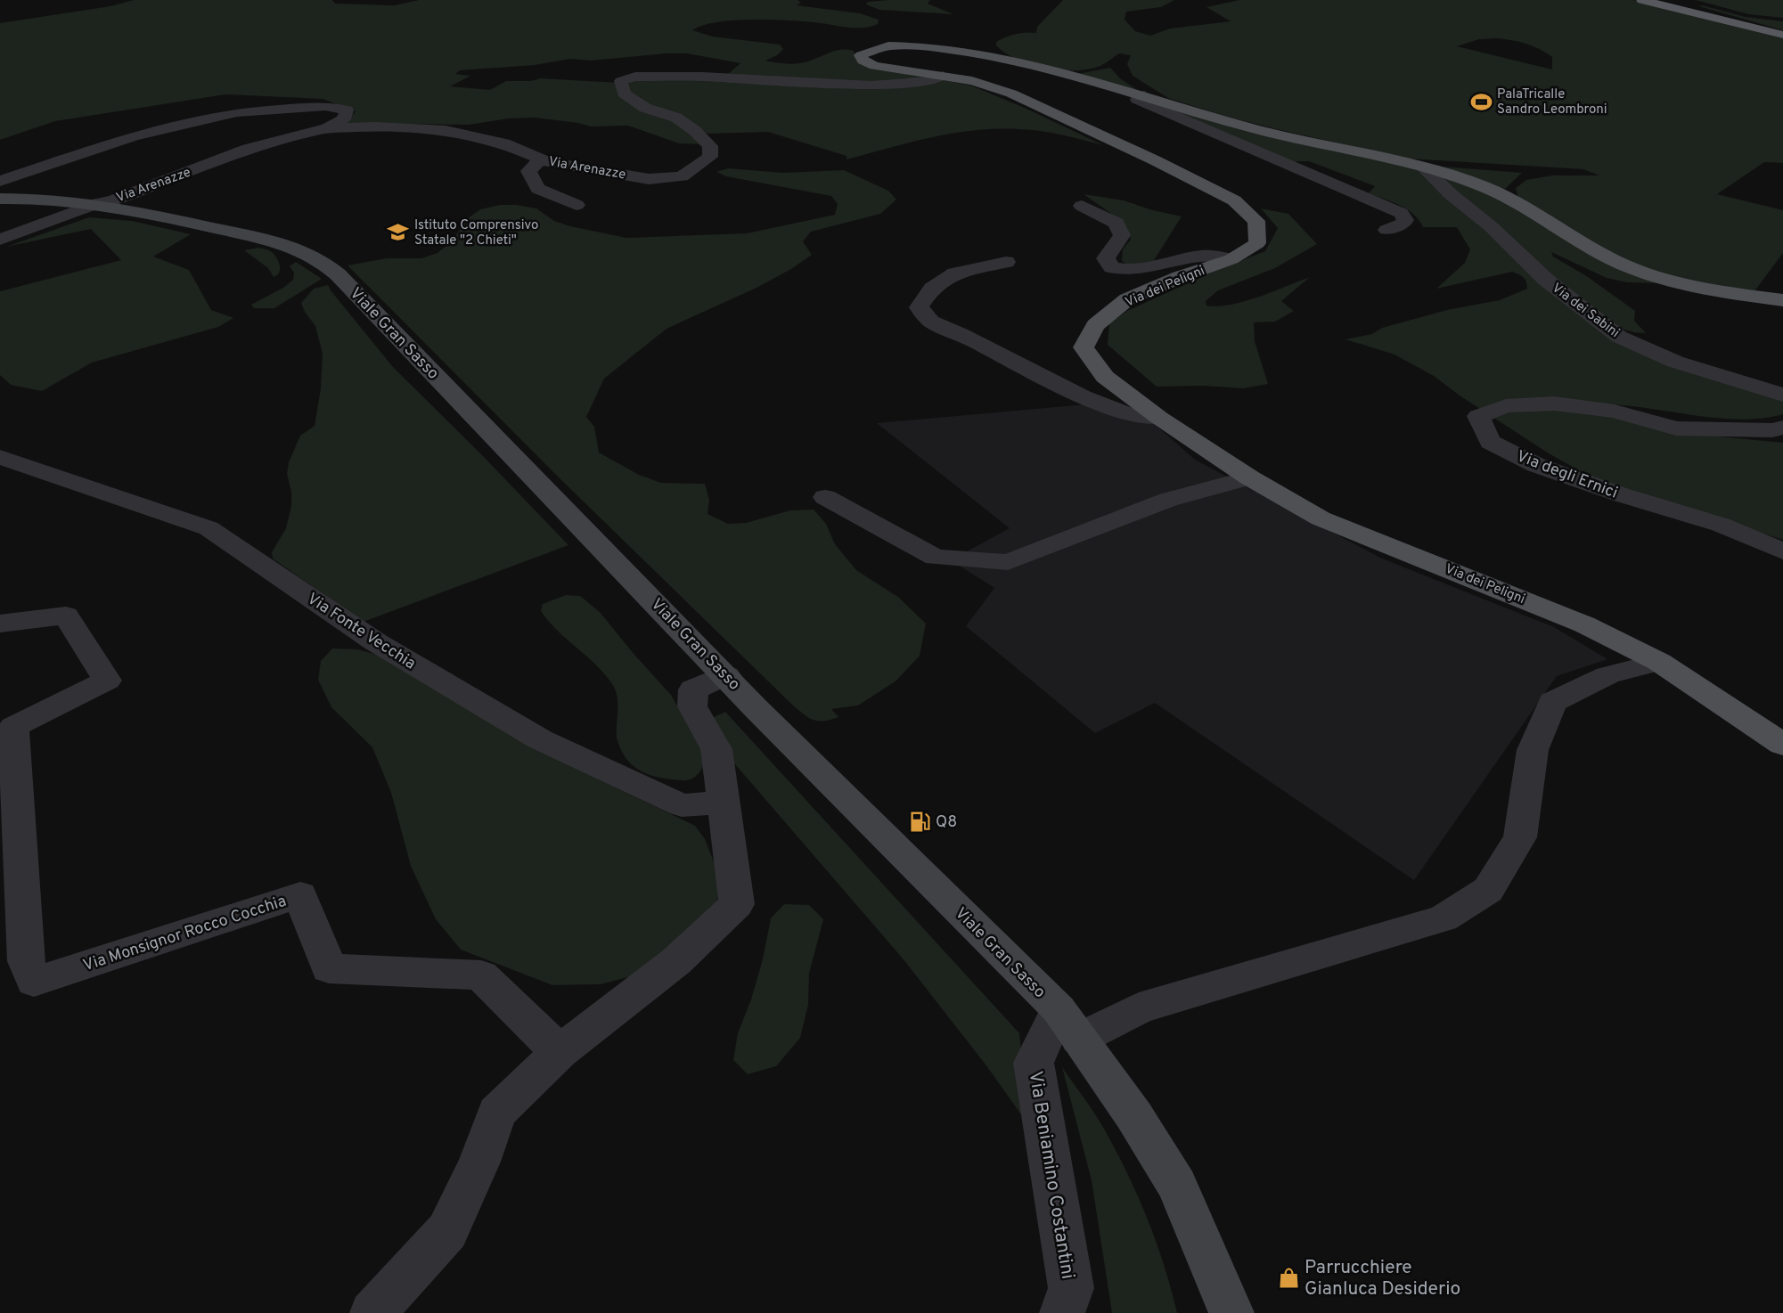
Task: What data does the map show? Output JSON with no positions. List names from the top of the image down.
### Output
{
  "streets": {
    "main road": ["Via dei Peligni", "Viale Gran Sasso"],
    "street": [
      "Via Arenazze",
      "Via dei Sabini",
      "Via degli Ernici",
      "Via Fonte Vecchia",
      "Via Monsignor Rocco Cocchia",
      "Via Beniamino Costantini"
    ]
  },
  "crossings": [
    ["Via Arenazze", "Via dei Peligni"],
    ["Via Arenazze", "Viale Gran Sasso"],
    ["Via dei Peligni", "Via dei Sabini"],
    ["Viale Gran Sasso", "Via Beniamino Costantini"]
  ],
  "places": {
    "sports": ["PalaTricalle Sandro Leombroni"],
    "school or university": ["Istituto Comprensivo Statale \"2 Chieti\""],
    "fuel station": ["Q8"],
    "shop": ["Parrucchiere Gianluca Desiderio"]
  }
}
